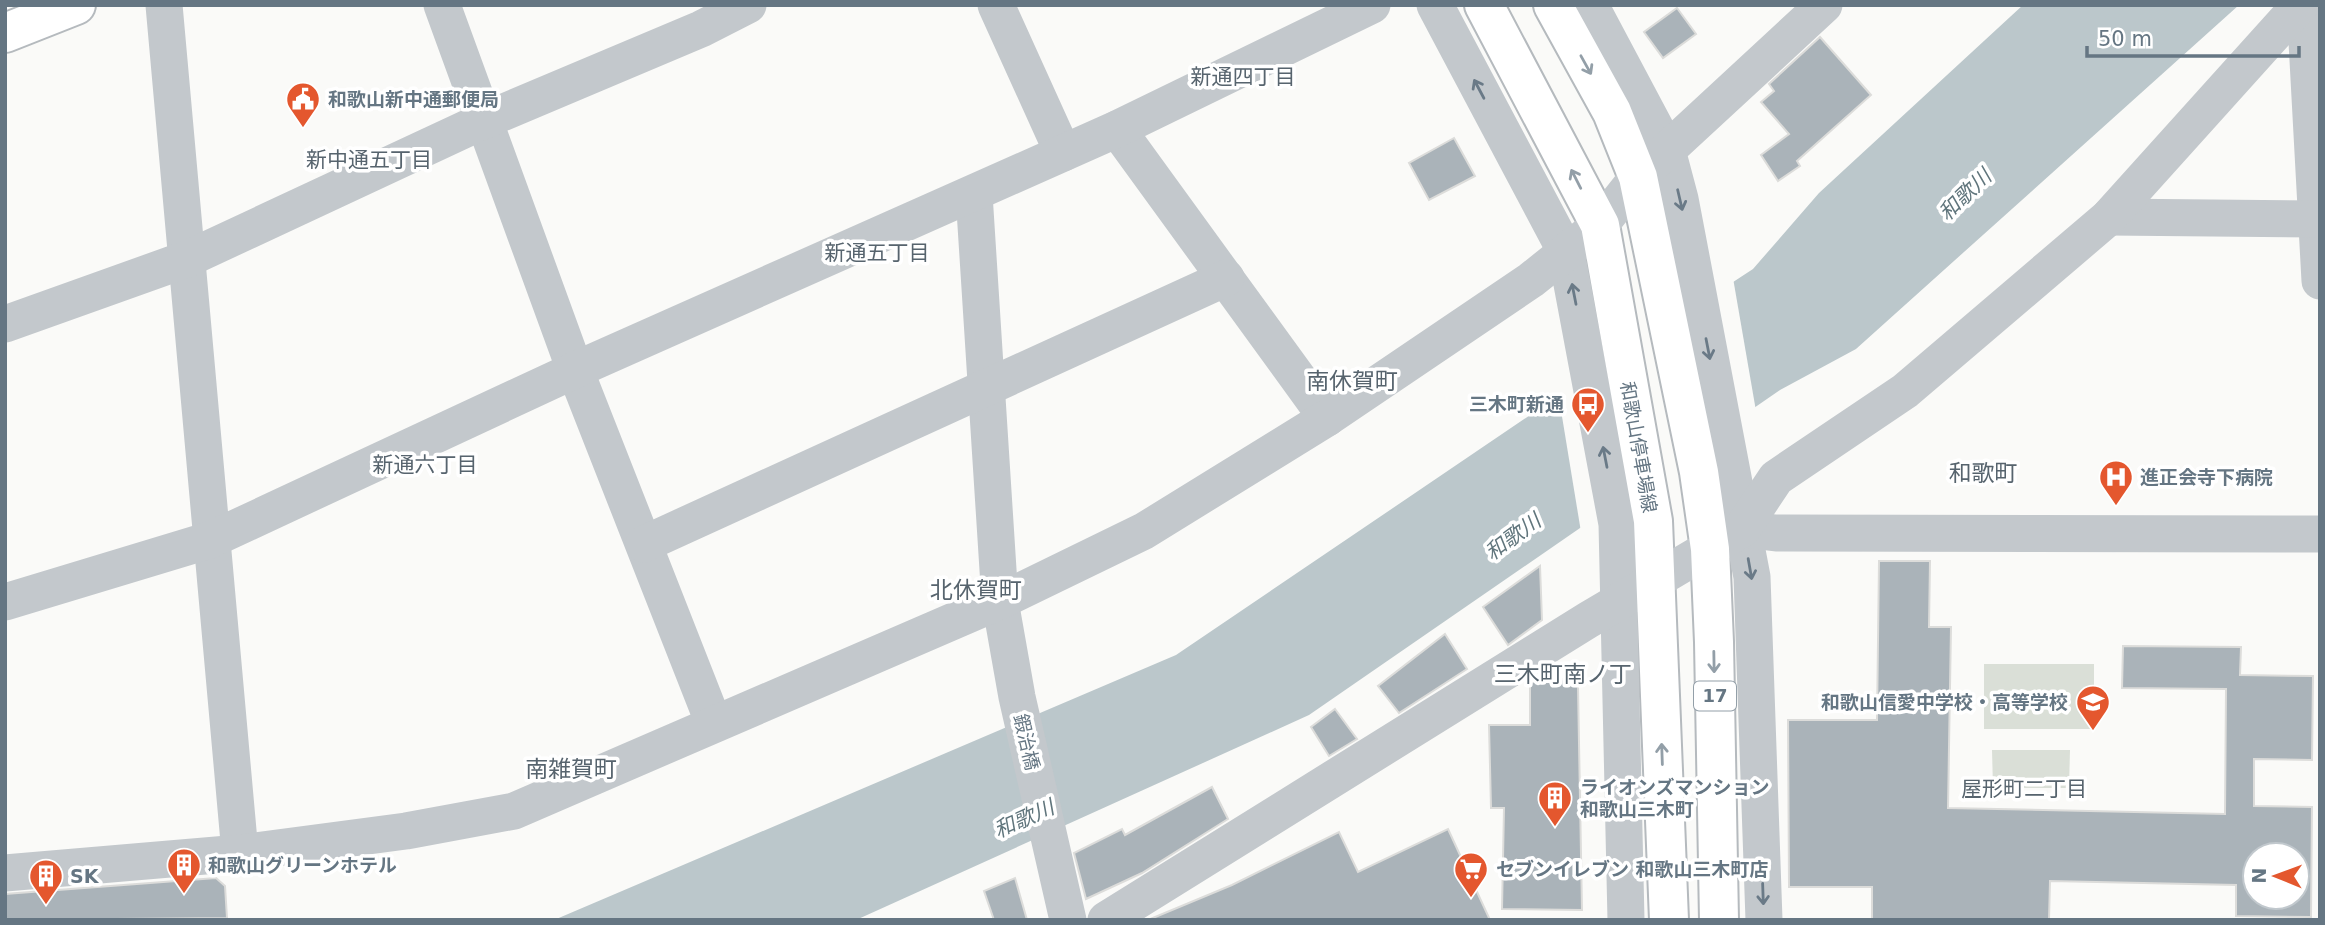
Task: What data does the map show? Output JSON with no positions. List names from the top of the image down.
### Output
{
  "streets": {
    "main road": ["和歌山停車場線", "17"],
    "street": ["鍜治橋"]
  },
  "districts": [
    "新通四丁目",
    "新中通五丁目",
    "新通五丁目",
    "南休賀町",
    "新通六丁目",
    "和歌町",
    "北休賀町",
    "三木町南ノ丁",
    "南雑賀町",
    "屋形町二丁目"
  ],
  "water": ["和歌川"],
  "places": {
    "public building": ["和歌山新中通郵便局"],
    "bus stop": ["三木町新通"],
    "hospital": ["進正会寺下病院"],
    "school or university": ["和歌山信愛中学校・高等学校"],
    "building": ["ライオンズマンション 和歌山三木町", "和歌山グリーンホテル", "SK"],
    "supermarket": ["セブンイレブン 和歌山三木町店"]
  },
  "scale_bar": "50 m",
  "north": "left"
}
